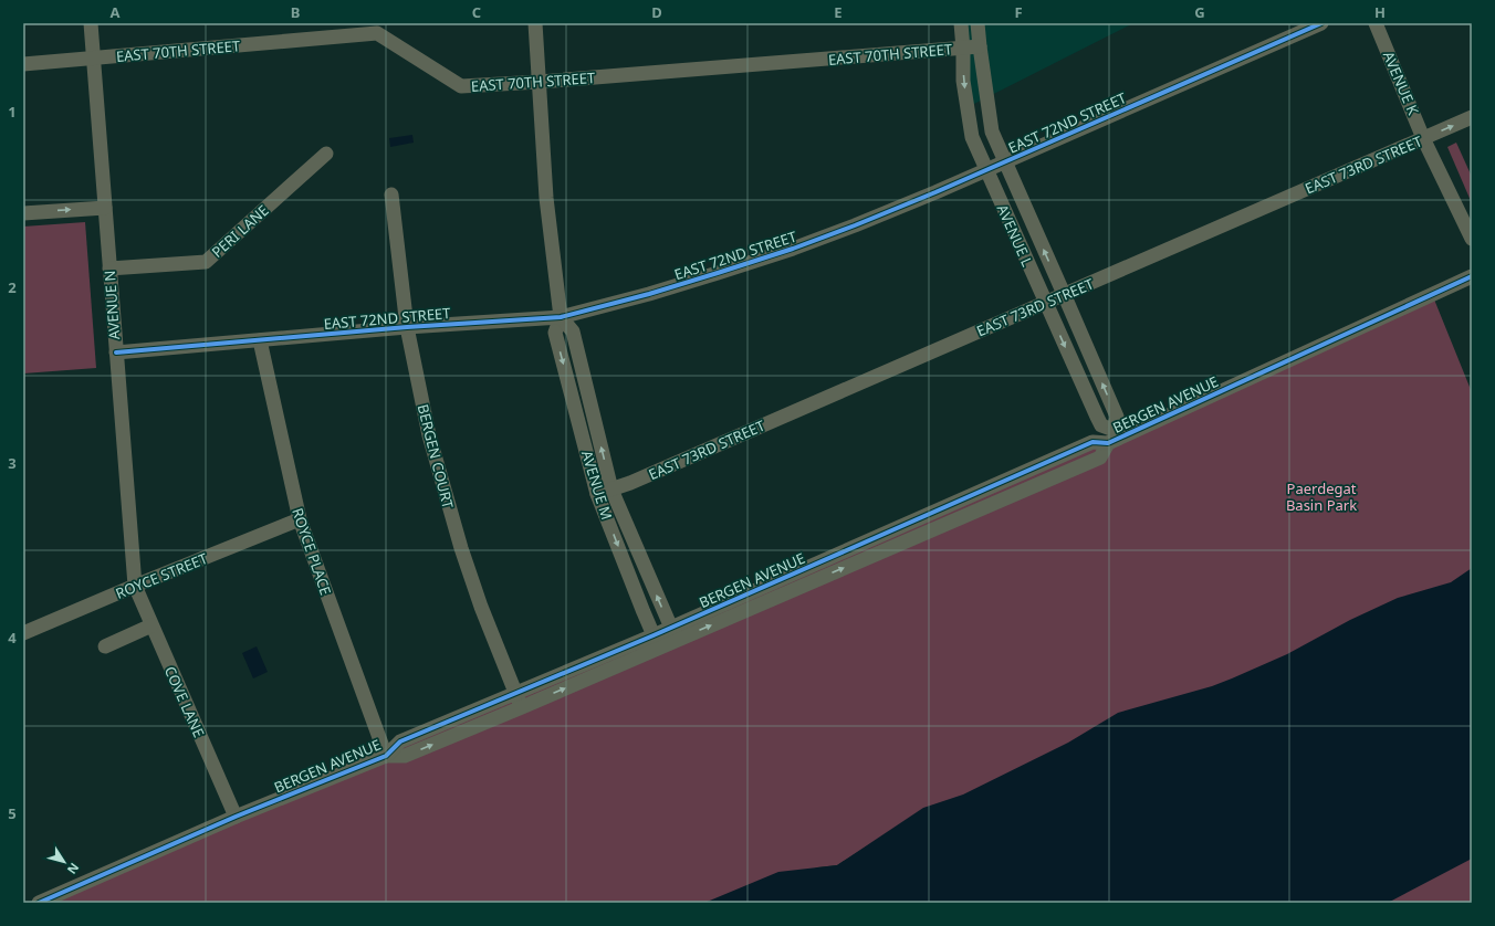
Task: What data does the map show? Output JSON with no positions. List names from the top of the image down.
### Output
{
  "streets": {
    "street": [
      "EAST 70TH STREET",
      "AVENUE K",
      "EAST 72ND STREET",
      "EAST 73RD STREET",
      "PERI LANE",
      "AVENUE L",
      "AVENUE N",
      "BERGEN AVENUE",
      "BERGEN COURT",
      "AVENUE M",
      "ROYCE PLACE",
      "ROYCE STREET",
      "COVE LANE"
    ]
  },
  "crossings": [
    ["EAST 70TH STREET", "AVENUE L"],
    ["EAST 70TH STREET", "AVENUE N"],
    ["EAST 70TH STREET", "AVENUE M"],
    ["AVENUE K", "EAST 73RD STREET"],
    ["EAST 72ND STREET", "AVENUE L"],
    ["EAST 72ND STREET", "AVENUE N"],
    ["EAST 72ND STREET", "BERGEN COURT"],
    ["EAST 72ND STREET", "AVENUE M"],
    ["EAST 72ND STREET", "ROYCE PLACE"],
    ["EAST 73RD STREET", "AVENUE L"],
    ["EAST 73RD STREET", "AVENUE M"],
    ["PERI LANE", "AVENUE N"],
    ["AVENUE L", "BERGEN AVENUE"],
    ["AVENUE N", "ROYCE STREET"],
    ["AVENUE N", "COVE LANE"],
    ["BERGEN AVENUE", "BERGEN COURT"],
    ["BERGEN AVENUE", "AVENUE M"],
    ["BERGEN AVENUE", "ROYCE PLACE"],
    ["BERGEN AVENUE", "COVE LANE"],
    ["ROYCE PLACE", "ROYCE STREET"],
    ["ROYCE STREET", "COVE LANE"]
  ],
  "parks": ["Paerdegat Basin Park"],
  "north": "bottom right",
  "grid": {
    "columns": [
      "A",
      "B",
      "C",
      "D",
      "E",
      "F",
      "G",
      "H"
    ],
    "rows": [
      "1",
      "2",
      "3",
      "4",
      "5"
    ]
  }
}
